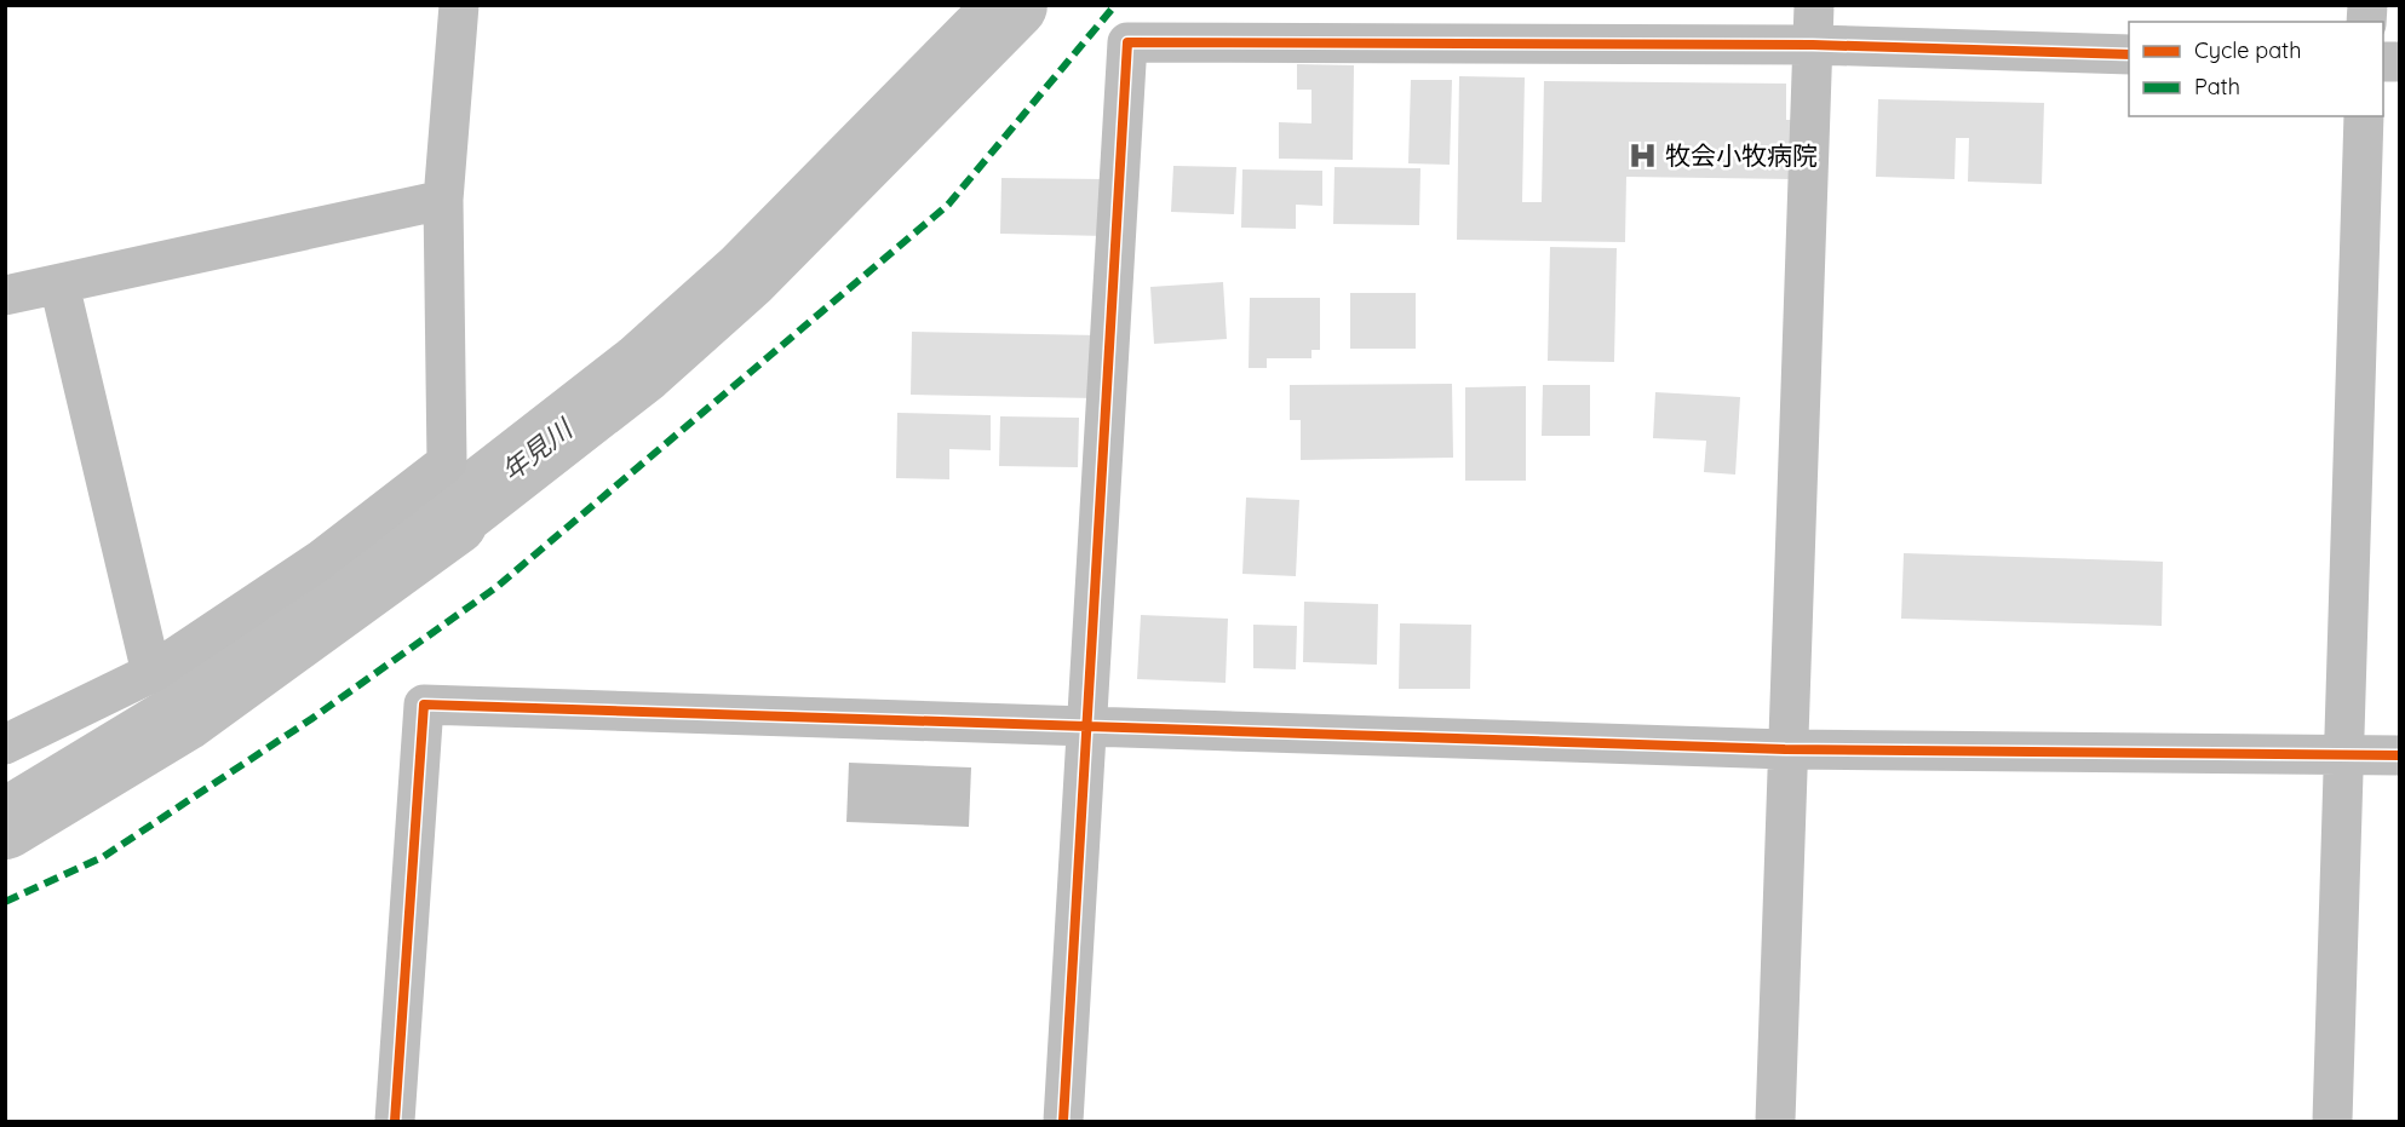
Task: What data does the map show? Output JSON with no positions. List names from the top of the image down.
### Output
{
  "water": ["年見川"],
  "places": {
    "hospital": ["牧会小牧病院"]
  },
  "legend": ["Cycle path", "Path"]
}
